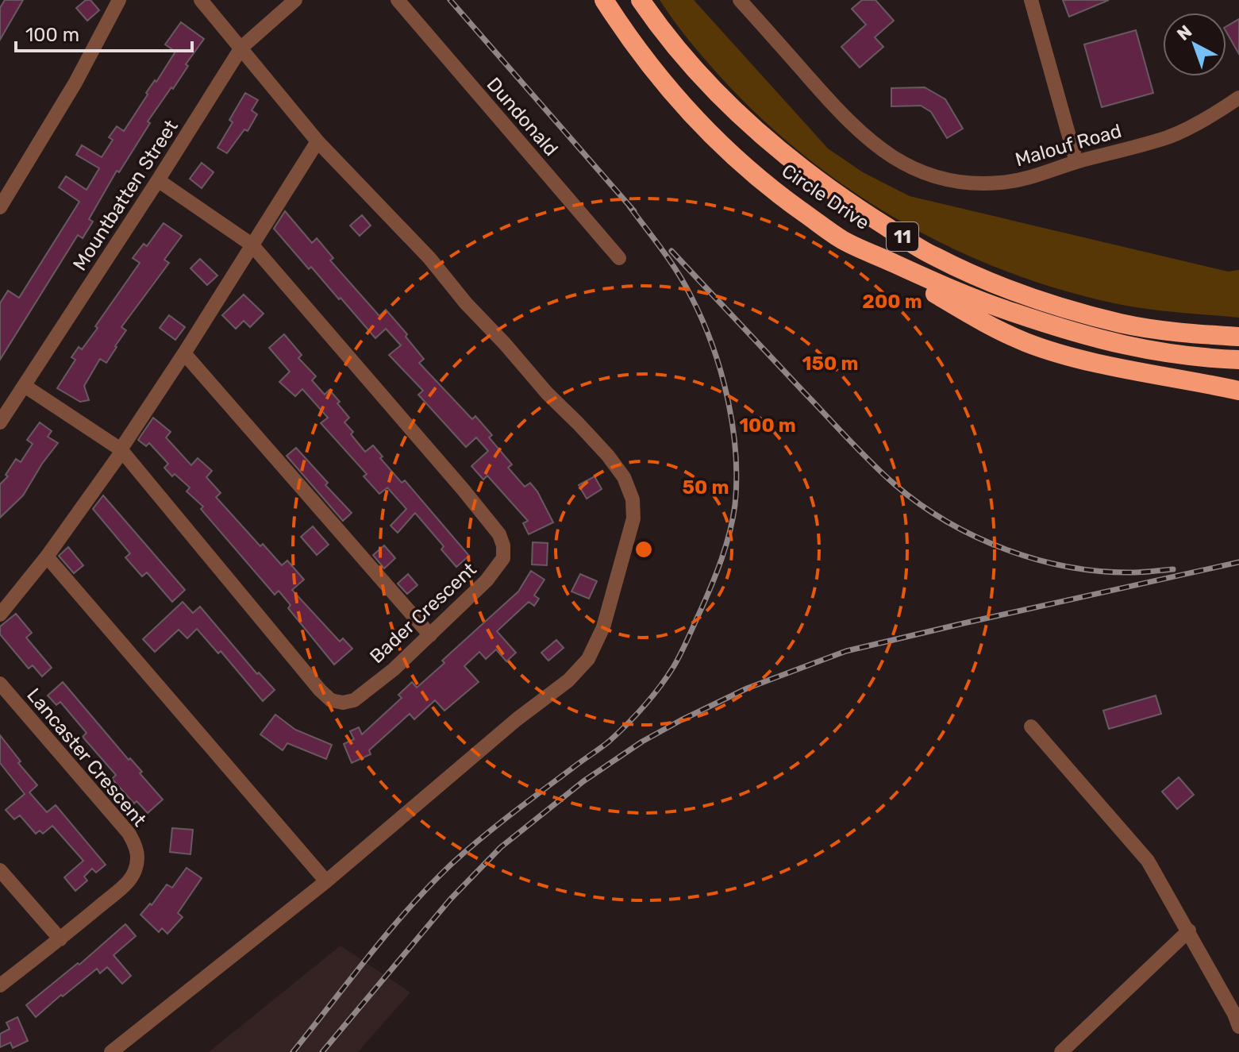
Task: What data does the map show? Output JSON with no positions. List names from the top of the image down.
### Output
{
  "streets": {
    "highway": ["Circle Drive", "11"],
    "street": [
      "Dundonald",
      "Malouf Road",
      "Mountbatten Street",
      "Bader Crescent",
      "Lancaster Crescent"
    ]
  },
  "crossings": [
    ["Mountbatten Street", "Bader Crescent"]
  ],
  "scale_bar": "100 m",
  "north": "top left",
  "rings": [
    "200 m",
    "150 m",
    "100 m",
    "50 m"
  ]
}
